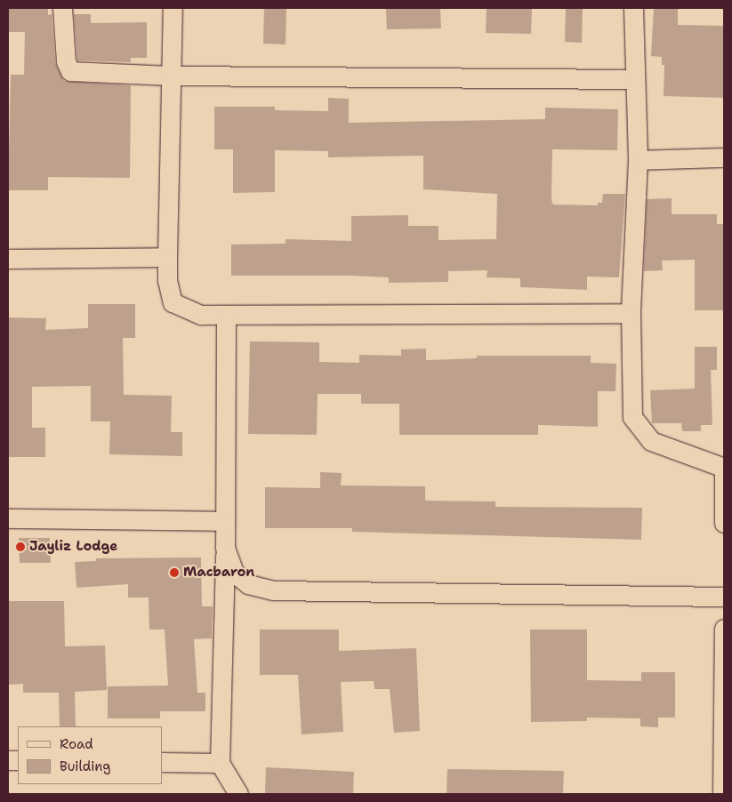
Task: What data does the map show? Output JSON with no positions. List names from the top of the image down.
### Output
{
  "places": ["Jayliz Lodge", "Macbaron"],
  "legend": ["Road", "Building"]
}
